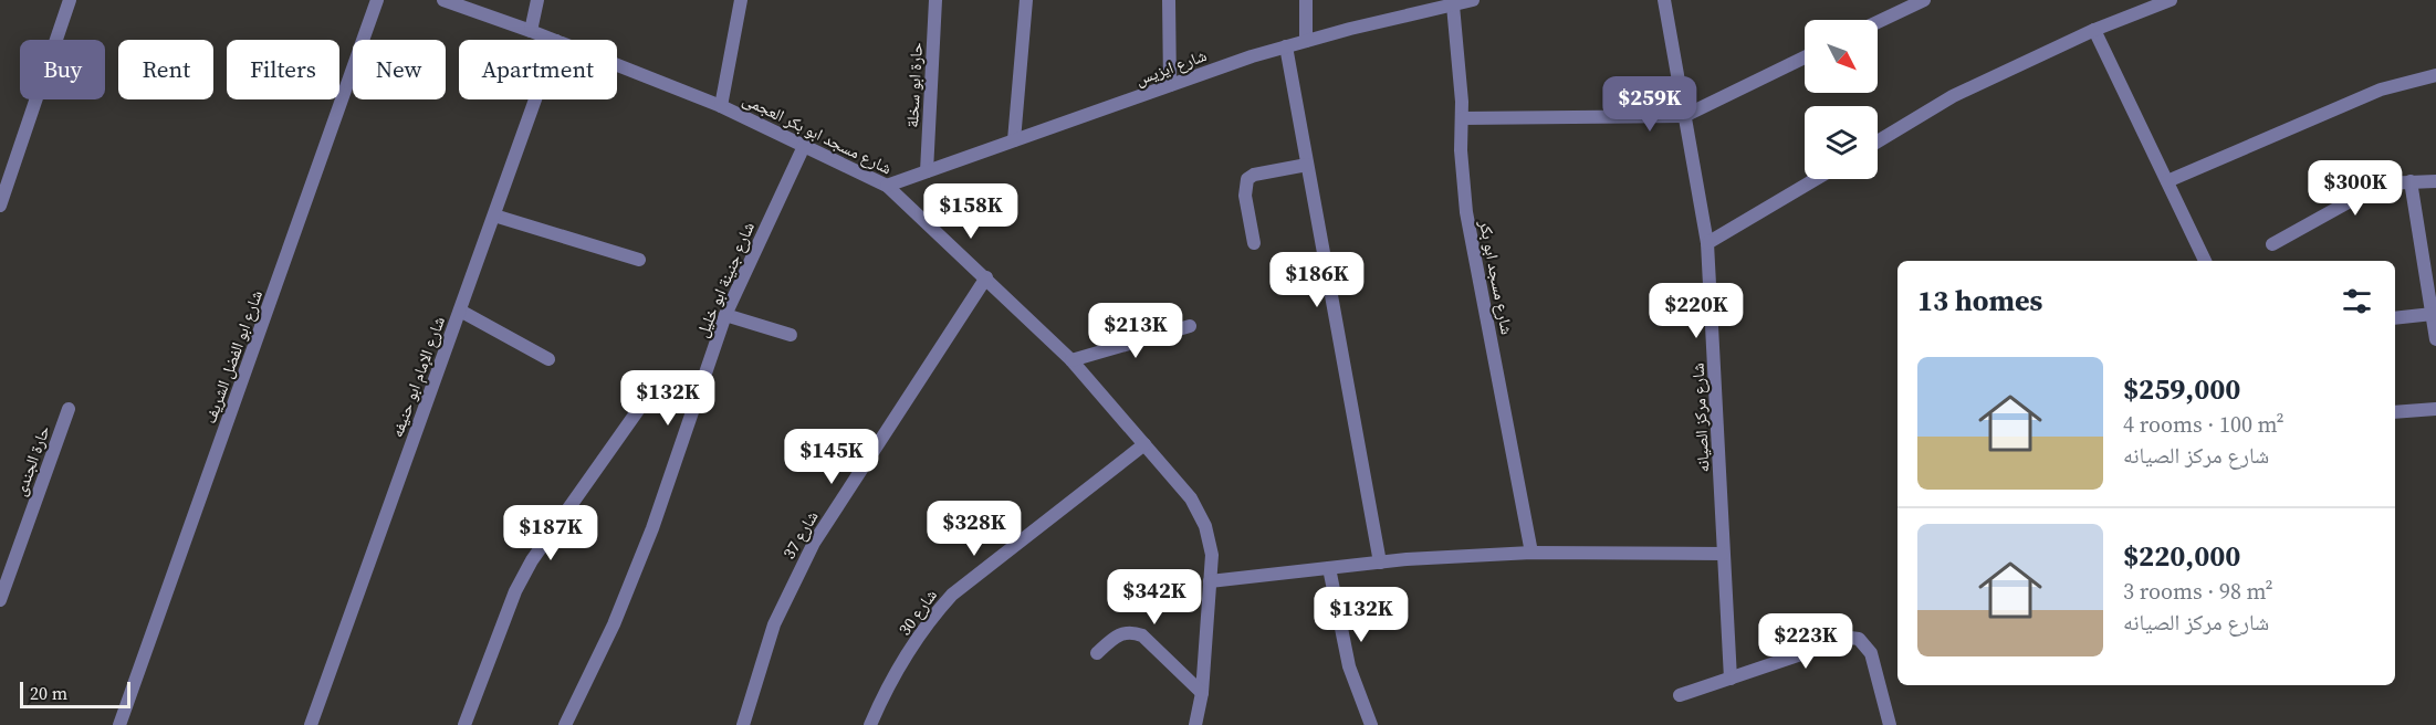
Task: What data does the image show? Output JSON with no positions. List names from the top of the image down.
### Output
{
  "streets": {
    "street": [
      "شارع ايزيس",
      "حارة ابو سخلة",
      "شارع مسجد ابو بكر العجمى",
      "شارع مسجد ابو بكر",
      "شارع جنينة ابو خليل",
      "شارع ابو الفضل الشريف",
      "شارع الإمام ابو حنيفه",
      "شارع مركز الصيانه",
      "حارة الجندى",
      "شارع 37",
      "شارع 30"
    ]
  },
  "crossings": [
    ["شارع ايزيس", "حارة ابو سخلة"],
    ["شارع ايزيس", "شارع مسجد ابو بكر العجمى"],
    ["شارع ايزيس", "شارع مسجد ابو بكر"],
    ["شارع مسجد ابو بكر العجمى", "شارع جنينة ابو خليل"],
    ["شارع مسجد ابو بكر العجمى", "شارع 37"],
    ["شارع مسجد ابو بكر العجمى", "شارع 30"]
  ],
  "scale_bar": "20 m",
  "north": "bottom right",
  "page": {
    "chip": [
      "Buy",
      "Rent",
      "Filters",
      "New",
      "Apartment"
    ],
    "price": [
      "$259K",
      "$300K",
      "$158K",
      "$186K",
      "$220K",
      "$213K",
      "$132K",
      "$145K",
      "$328K",
      "$187K",
      "$342K",
      "$132K",
      "$223K"
    ],
    "heading": "13 homes",
    "list": [
      {
        "name": "$259,000",
        "note": "4 rooms · 100 m² · شارع مركز الصيانه"
      },
      {
        "name": "$220,000",
        "note": "3 rooms · 98 m² · شارع مركز الصيانه"
      }
    ],
    "scale": "20 m"
  }
}
